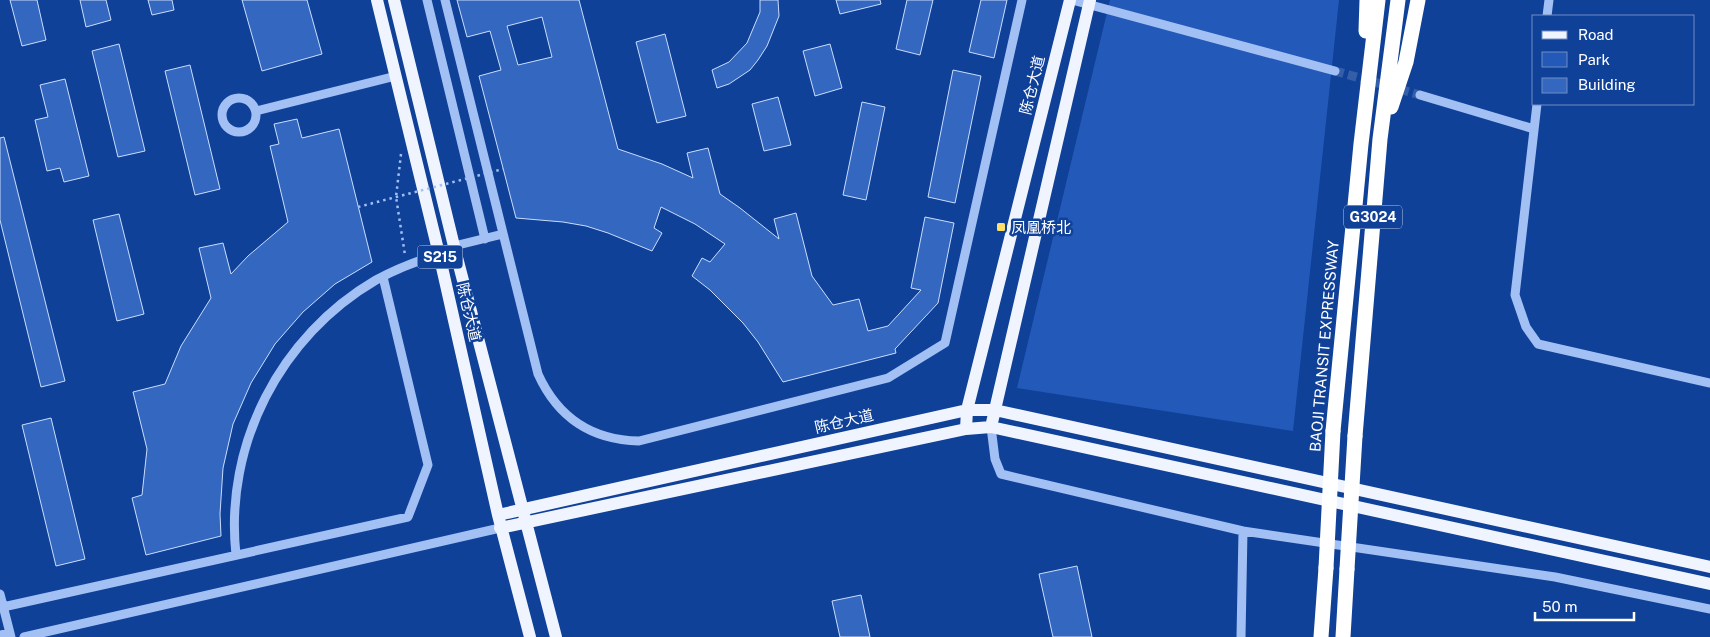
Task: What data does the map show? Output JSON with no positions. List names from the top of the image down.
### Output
{
  "streets": {
    "highway": ["G3024", "BAOJI TRANSIT EXPRESSWAY"],
    "main road": ["陈仓大道", "S215"]
  },
  "places": {
    "transit": ["凤凰桥北"]
  },
  "legend": ["Road", "Park", "Building"],
  "scale_bar": "50 m"
}
